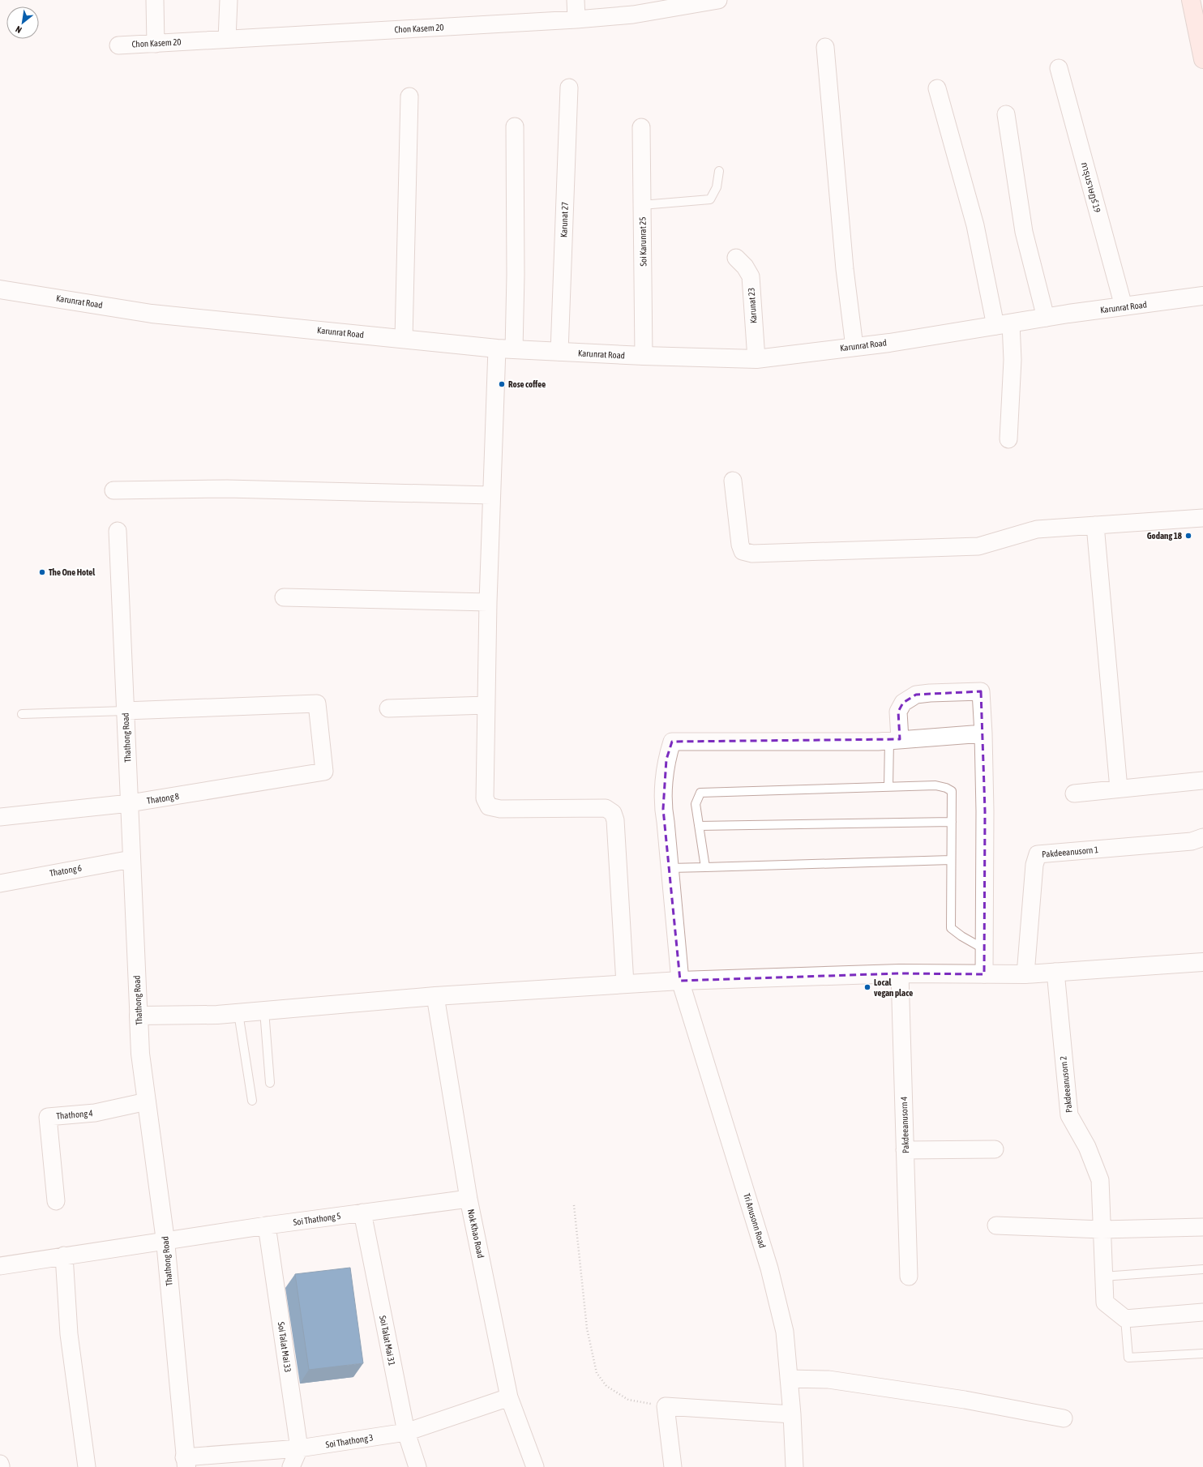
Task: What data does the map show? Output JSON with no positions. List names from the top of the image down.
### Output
{
  "streets": {
    "street": [
      "Chon Kasem 20",
      "การุนราษฏร์ 19",
      "Karunat 27",
      "Soi Karunrat 25",
      "Karunrat Road",
      "Karunat 23",
      "Thathong Road",
      "Thatong 8",
      "Pakdeeanusorn 1",
      "Thatong 6",
      "Pakdeeanusorn 2",
      "Thathong 4",
      "Pakdeeanusorn 4",
      "Soi Thathong 5",
      "Tri Anusonn Road",
      "Nok Khao Road",
      "Soi Talat Mai 31",
      "Soi Talat Mai 33",
      "Soi Thathong 3"
    ]
  },
  "crossings": [
    ["การุนราษฏร์ 19", "Karunrat Road"],
    ["Karunat 27", "Karunrat Road"],
    ["Soi Karunrat 25", "Karunrat Road"],
    ["Karunrat Road", "Karunat 23"],
    ["Thathong Road", "Thatong 8"],
    ["Thathong Road", "Thatong 6"],
    ["Thathong Road", "Thathong 4"],
    ["Thathong Road", "Soi Thathong 5"],
    ["Thathong Road", "Soi Thathong 3"],
    ["Soi Thathong 5", "Nok Khao Road"],
    ["Soi Thathong 5", "Soi Talat Mai 31"],
    ["Soi Thathong 5", "Soi Talat Mai 33"],
    ["Nok Khao Road", "Soi Thathong 3"],
    ["Soi Talat Mai 31", "Soi Thathong 3"],
    ["Soi Talat Mai 33", "Soi Thathong 3"]
  ],
  "places": [
    "Rose coffee",
    "Godang 18",
    "The One Hotel",
    "Local vegan place"
  ],
  "north": "bottom left"
}
